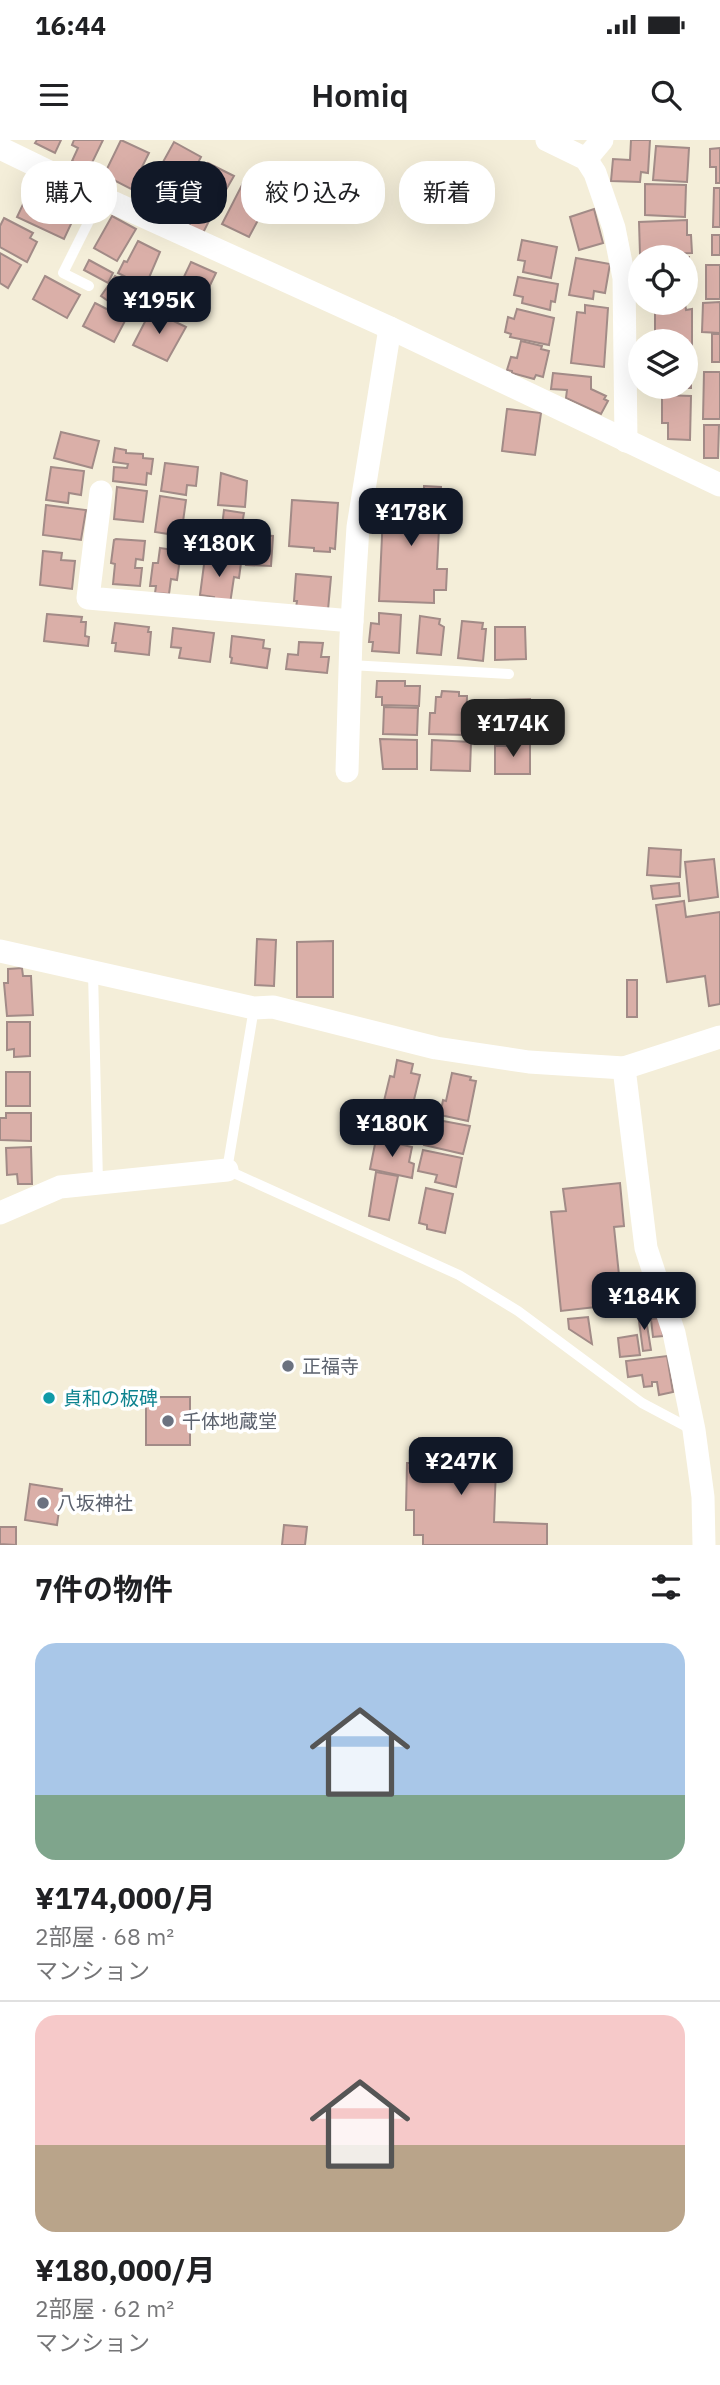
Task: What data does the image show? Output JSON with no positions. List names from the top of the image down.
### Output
{
  "places": [
    "正福寺",
    "貞和の板碑",
    "千体地蔵堂",
    "八坂神社"
  ],
  "page": {
    "status": "16:44",
    "header": "Homiq",
    "chip": [
      "購入",
      "賃貸",
      "絞り込み",
      "新着"
    ],
    "price": [
      "¥195K",
      "¥178K",
      "¥180K",
      "¥174K",
      "¥180K",
      "¥184K",
      "¥247K"
    ],
    "heading": "7件の物件",
    "list": [
      {
        "name": "¥174,000/月",
        "note": "2部屋 · 68 m² · マンション"
      },
      {
        "name": "¥180,000/月",
        "note": "2部屋 · 62 m² · マンション"
      }
    ]
  }
}
